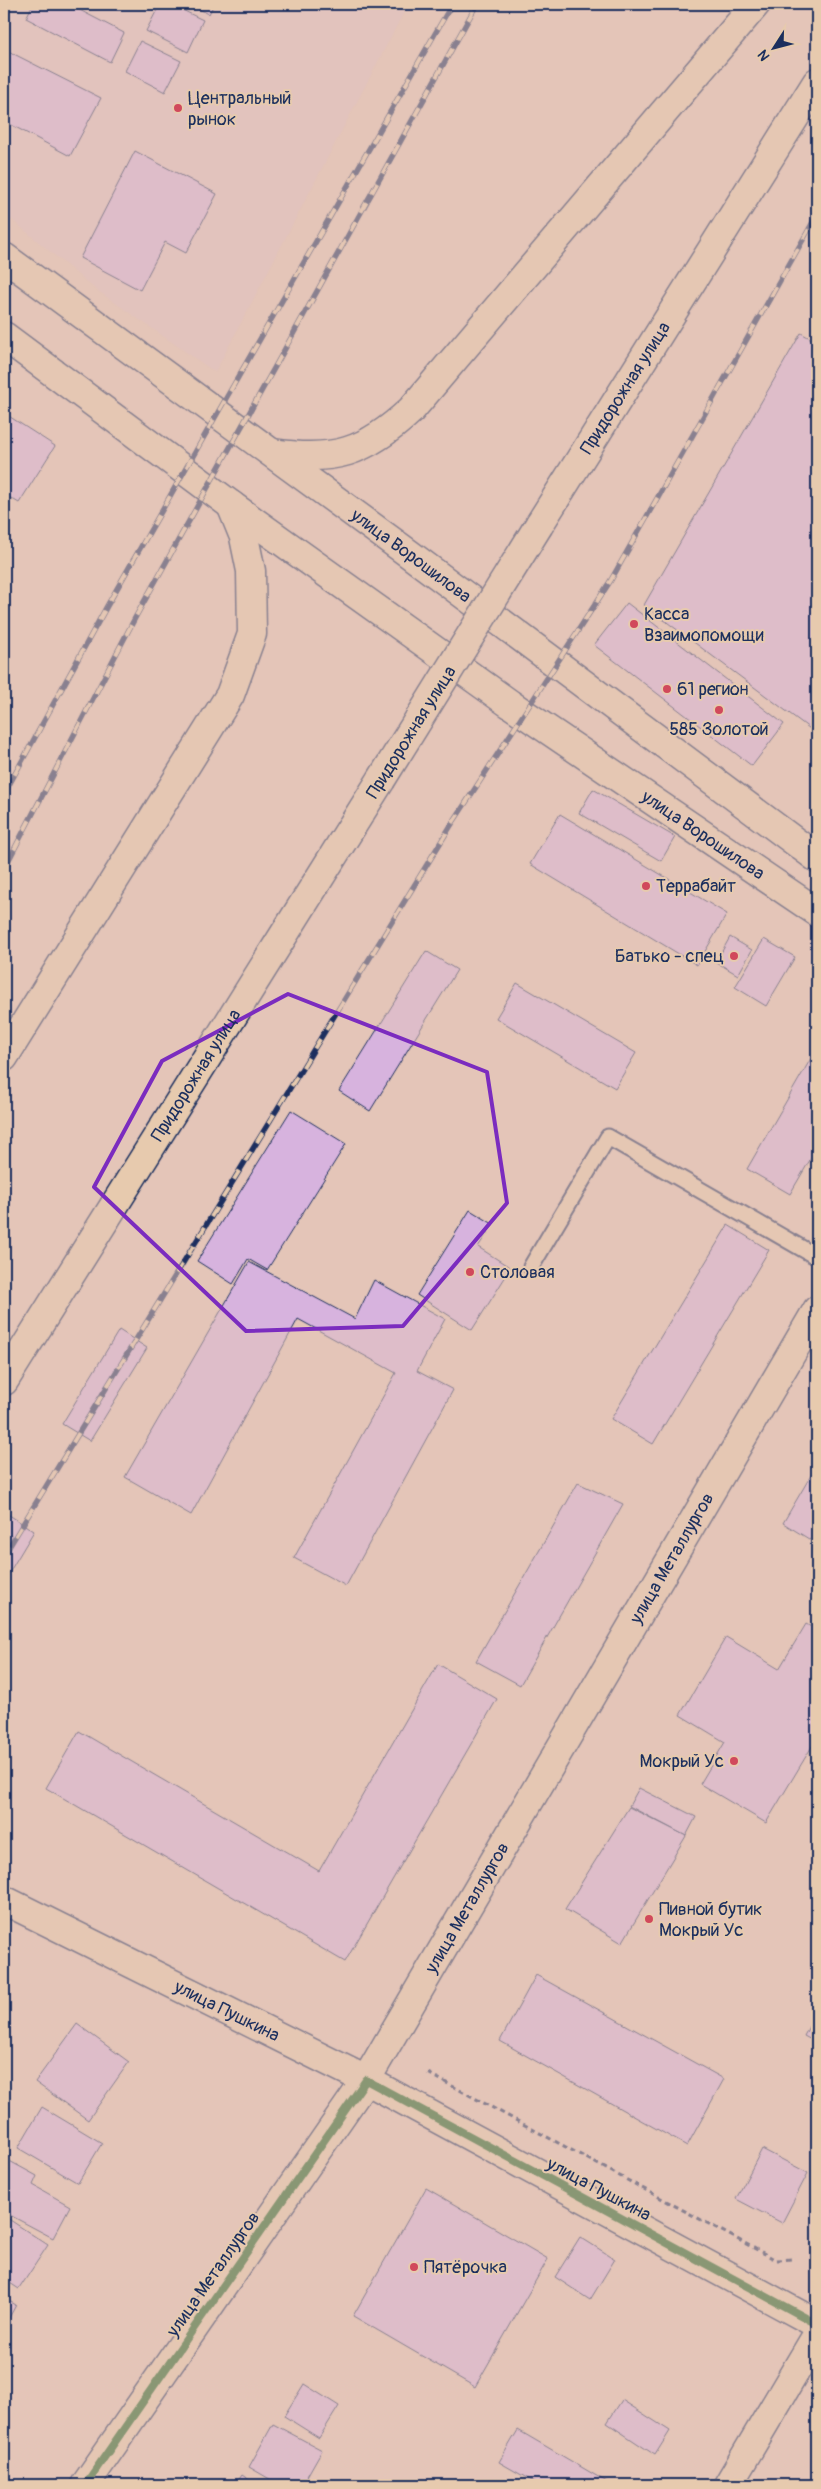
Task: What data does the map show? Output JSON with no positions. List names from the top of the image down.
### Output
{
  "streets": {
    "main road": [
      "Придорожная улица",
      "улица Ворошилова",
      "улица Металлургов",
      "улица Пушкина"
    ]
  },
  "crossings": [
    ["улица Металлургов", "улица Пушкина"]
  ],
  "places": [
    "Центральный рынок",
    "Касса Взаимопомощи",
    "61 регион",
    "585 Золотой",
    "Террабайт",
    "Батько - спец",
    "Столовая",
    "Мокрый Ус",
    "Пивной бутик Мокрый Ус",
    "Пятёрочка"
  ],
  "north": "bottom left"
}
